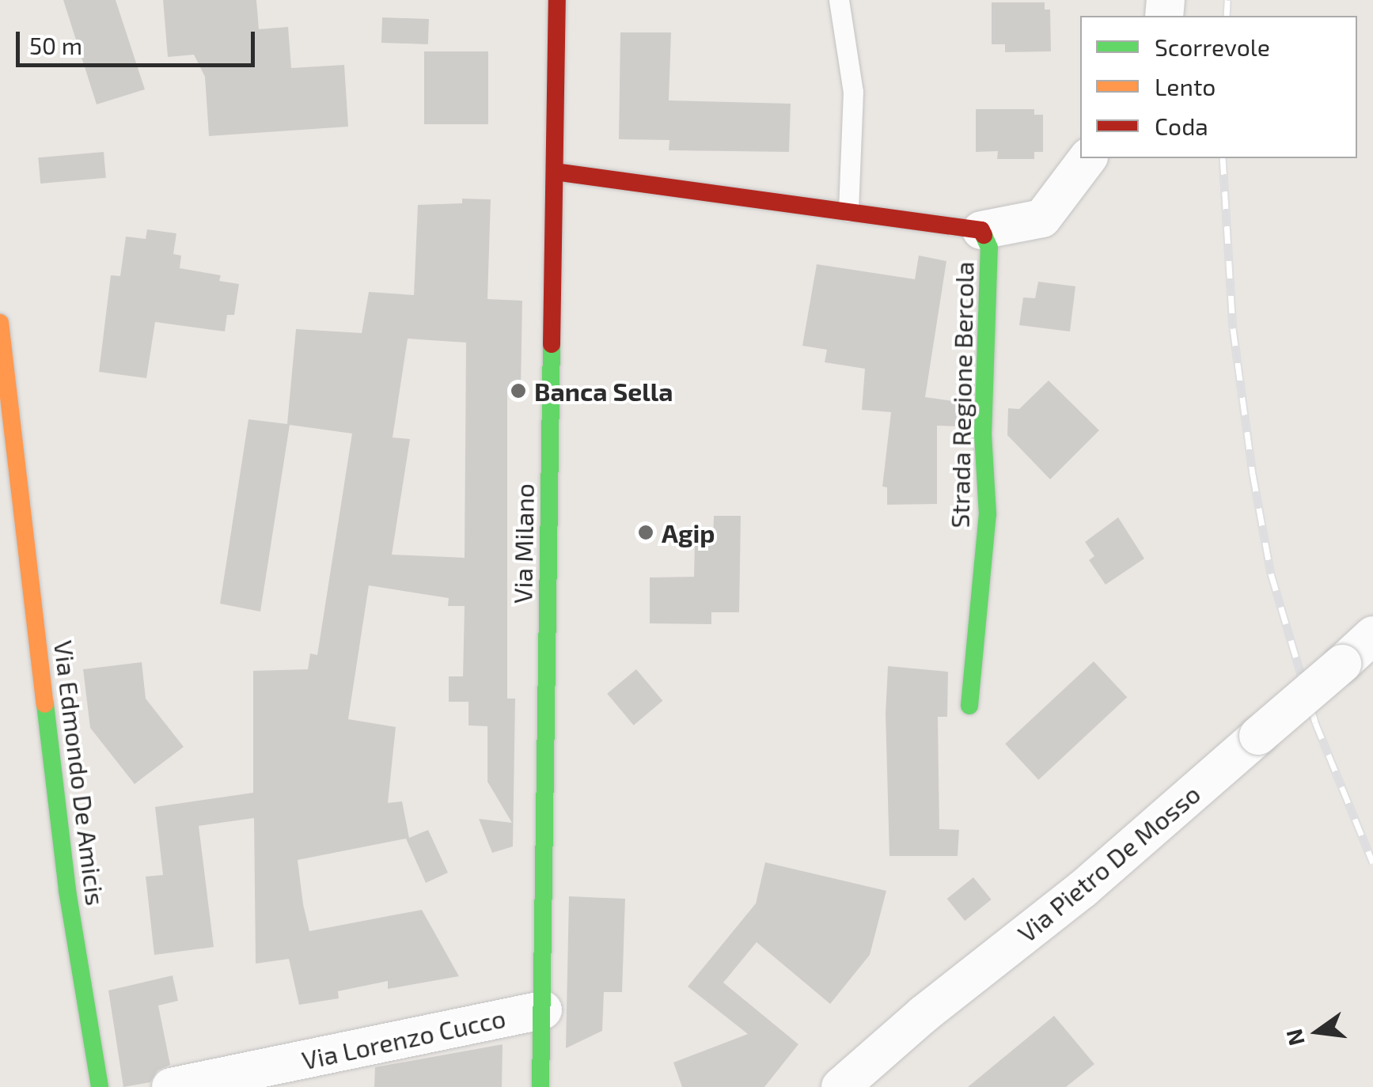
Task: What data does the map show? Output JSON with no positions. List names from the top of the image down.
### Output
{
  "streets": {
    "street": [
      "Strada Regione Bercola",
      "Via Milano",
      "Via Edmondo De Amicis",
      "Via Pietro De Mosso",
      "Via Lorenzo Cucco"
    ]
  },
  "crossings": [
    ["Strada Regione Bercola", "Via Milano"],
    ["Via Milano", "Via Lorenzo Cucco"]
  ],
  "places": ["Banca Sella", "Agip"],
  "legend": ["Scorrevole", "Lento", "Coda"],
  "scale_bar": "50 m",
  "north": "left"
}
